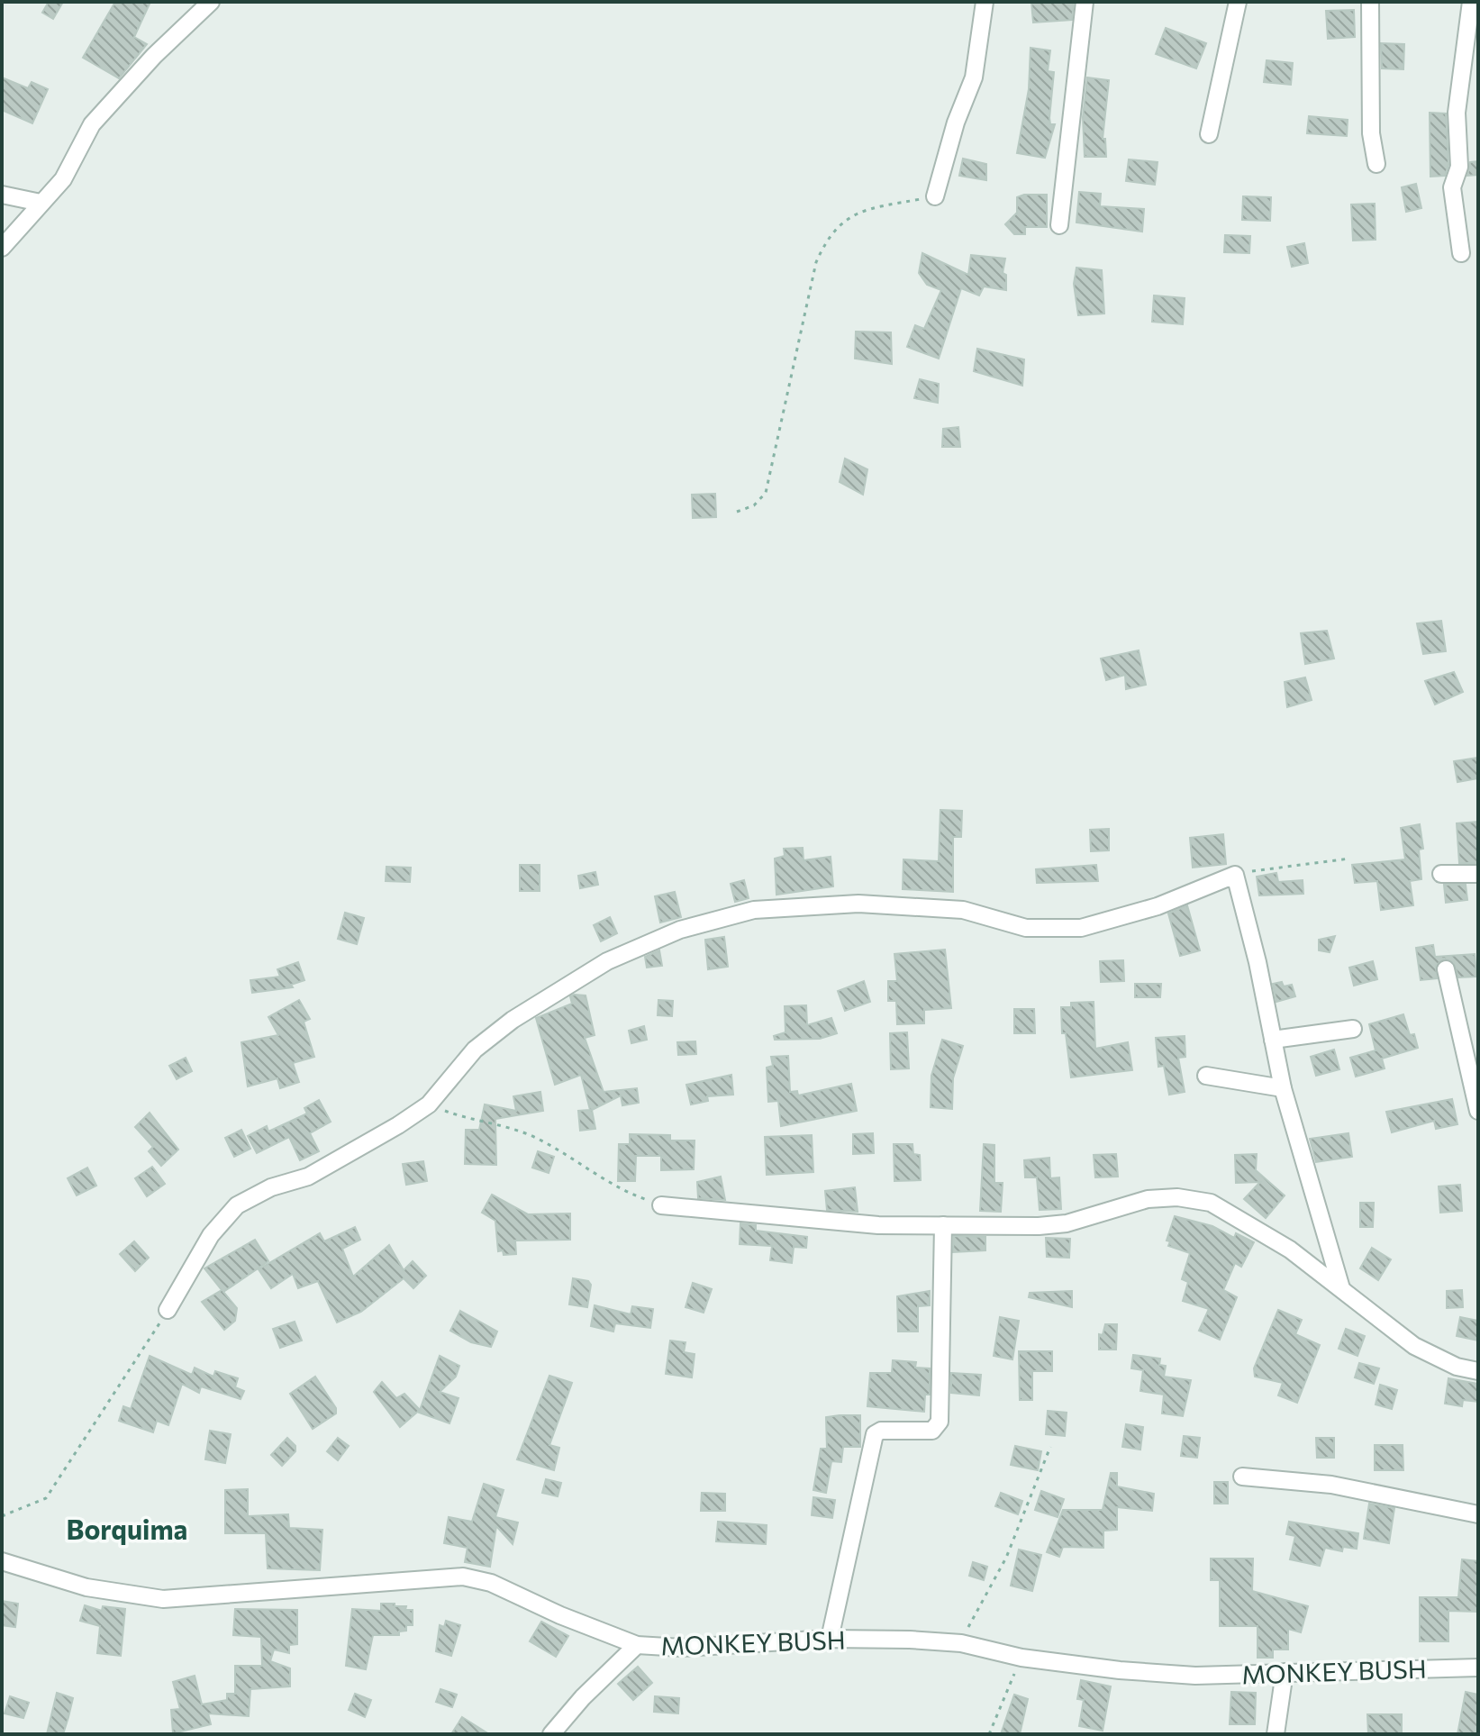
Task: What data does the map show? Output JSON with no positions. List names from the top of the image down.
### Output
{
  "streets": {
    "street": ["MONKEY BUSH"]
  },
  "districts": ["Borquima"]
}
